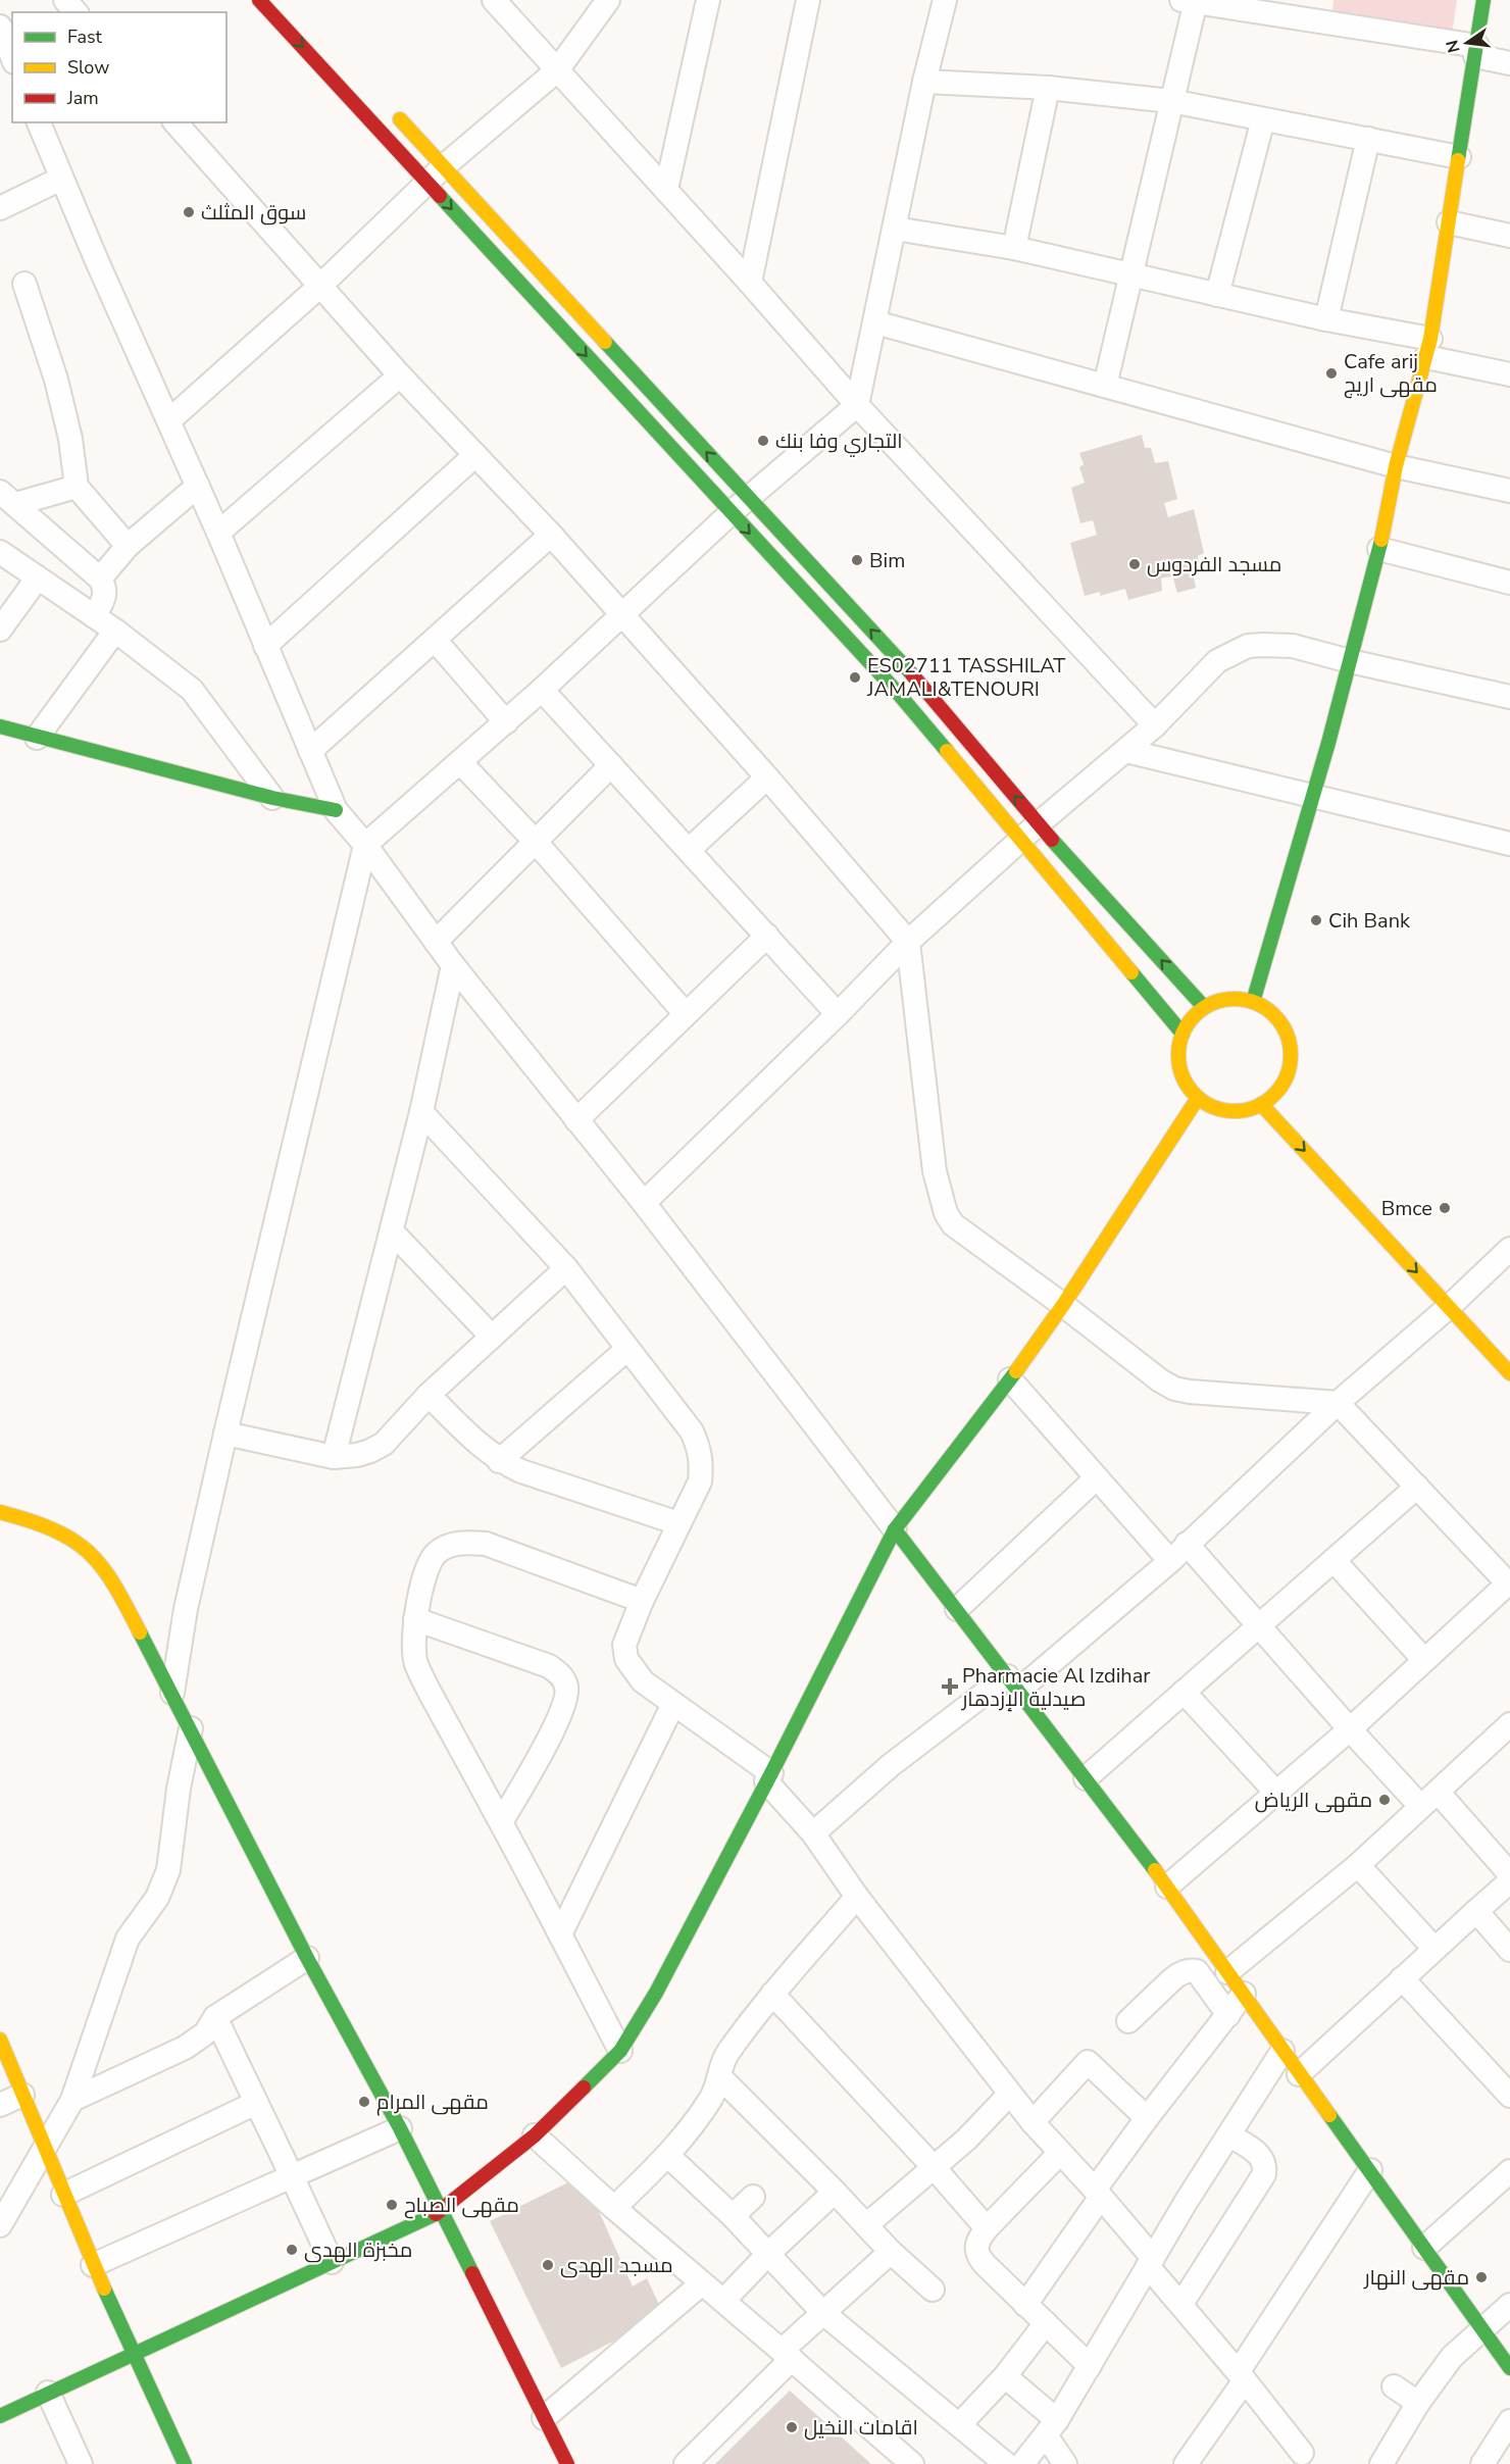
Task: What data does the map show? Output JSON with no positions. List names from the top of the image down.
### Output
{
  "places": {
    "other": [
      "سوق المثلث",
      "Cafe arij مقهى اريج",
      "التجاري وفا بنك",
      "Bim",
      "مسجد الفردوس",
      "ES02711 TASSHILAT JAMALI&TENOURI",
      "Cih Bank",
      "Bmce",
      "مقهى الرياض",
      "مقهى المرام",
      "مقهى الصباح",
      "مخبزة الهدى",
      "مسجد الهدى",
      "مقهى النهار",
      "اقامات النخيل"
    ],
    "health": ["Pharmacie Al Izdihar صيدلية الإزدهار"]
  },
  "legend": ["Fast", "Slow", "Jam"],
  "north": "left"
}
